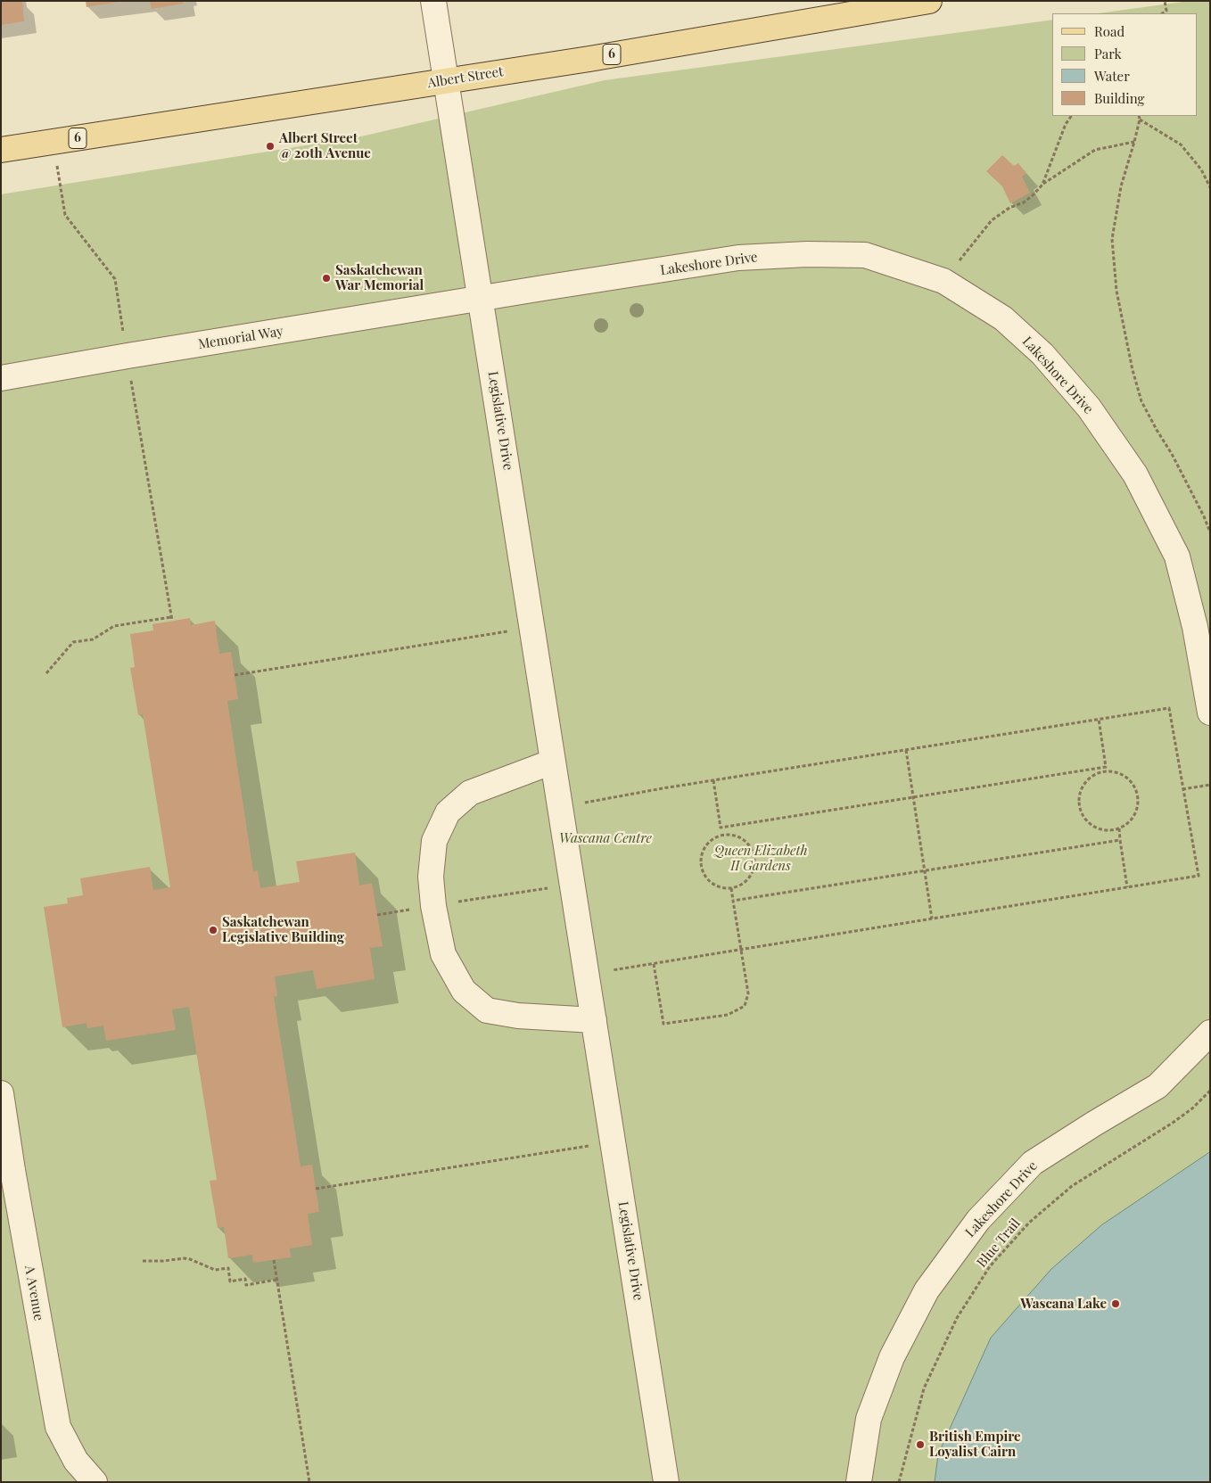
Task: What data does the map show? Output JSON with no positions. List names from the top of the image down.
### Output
{
  "streets": {
    "main road": ["6", "Albert Street"],
    "street": [
      "Lakeshore Drive",
      "Memorial Way",
      "Legislative Drive",
      "A Avenue"
    ],
    "path": ["Blue Trail"]
  },
  "crossings": [
    ["Albert Street", "Legislative Drive"],
    ["Lakeshore Drive", "Memorial Way"],
    ["Lakeshore Drive", "Legislative Drive"],
    ["Memorial Way", "Legislative Drive"]
  ],
  "parks": ["Wascana Centre", "Queen Elizabeth II Gardens"],
  "places": [
    "Albert Street @ 20th Avenue",
    "Saskatchewan War Memorial",
    "Saskatchewan Legislative Building",
    "Wascana Lake",
    "British Empire Loyalist Cairn"
  ],
  "legend": [
    "Road",
    "Park",
    "Water",
    "Building"
  ]
}
